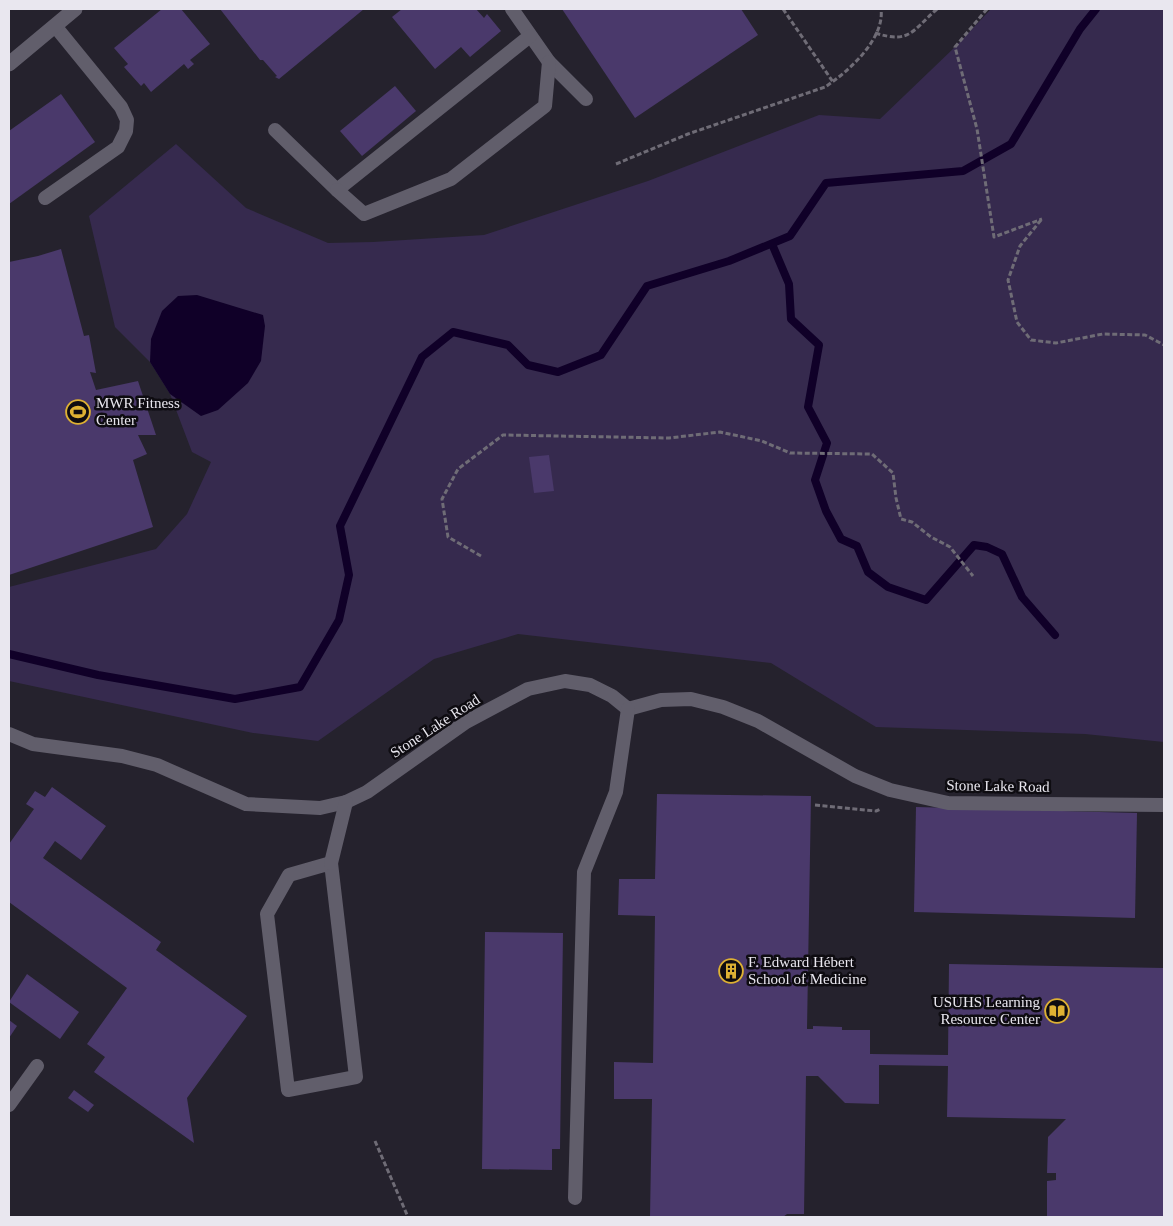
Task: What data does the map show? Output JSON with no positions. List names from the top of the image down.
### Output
{
  "streets": {
    "lane": ["Stone Lake Road"]
  },
  "places": {
    "sports": ["MWR Fitness Center"],
    "building": ["F. Edward Hébert School of Medicine"],
    "library": ["USUHS Learning Resource Center"]
  }
}
